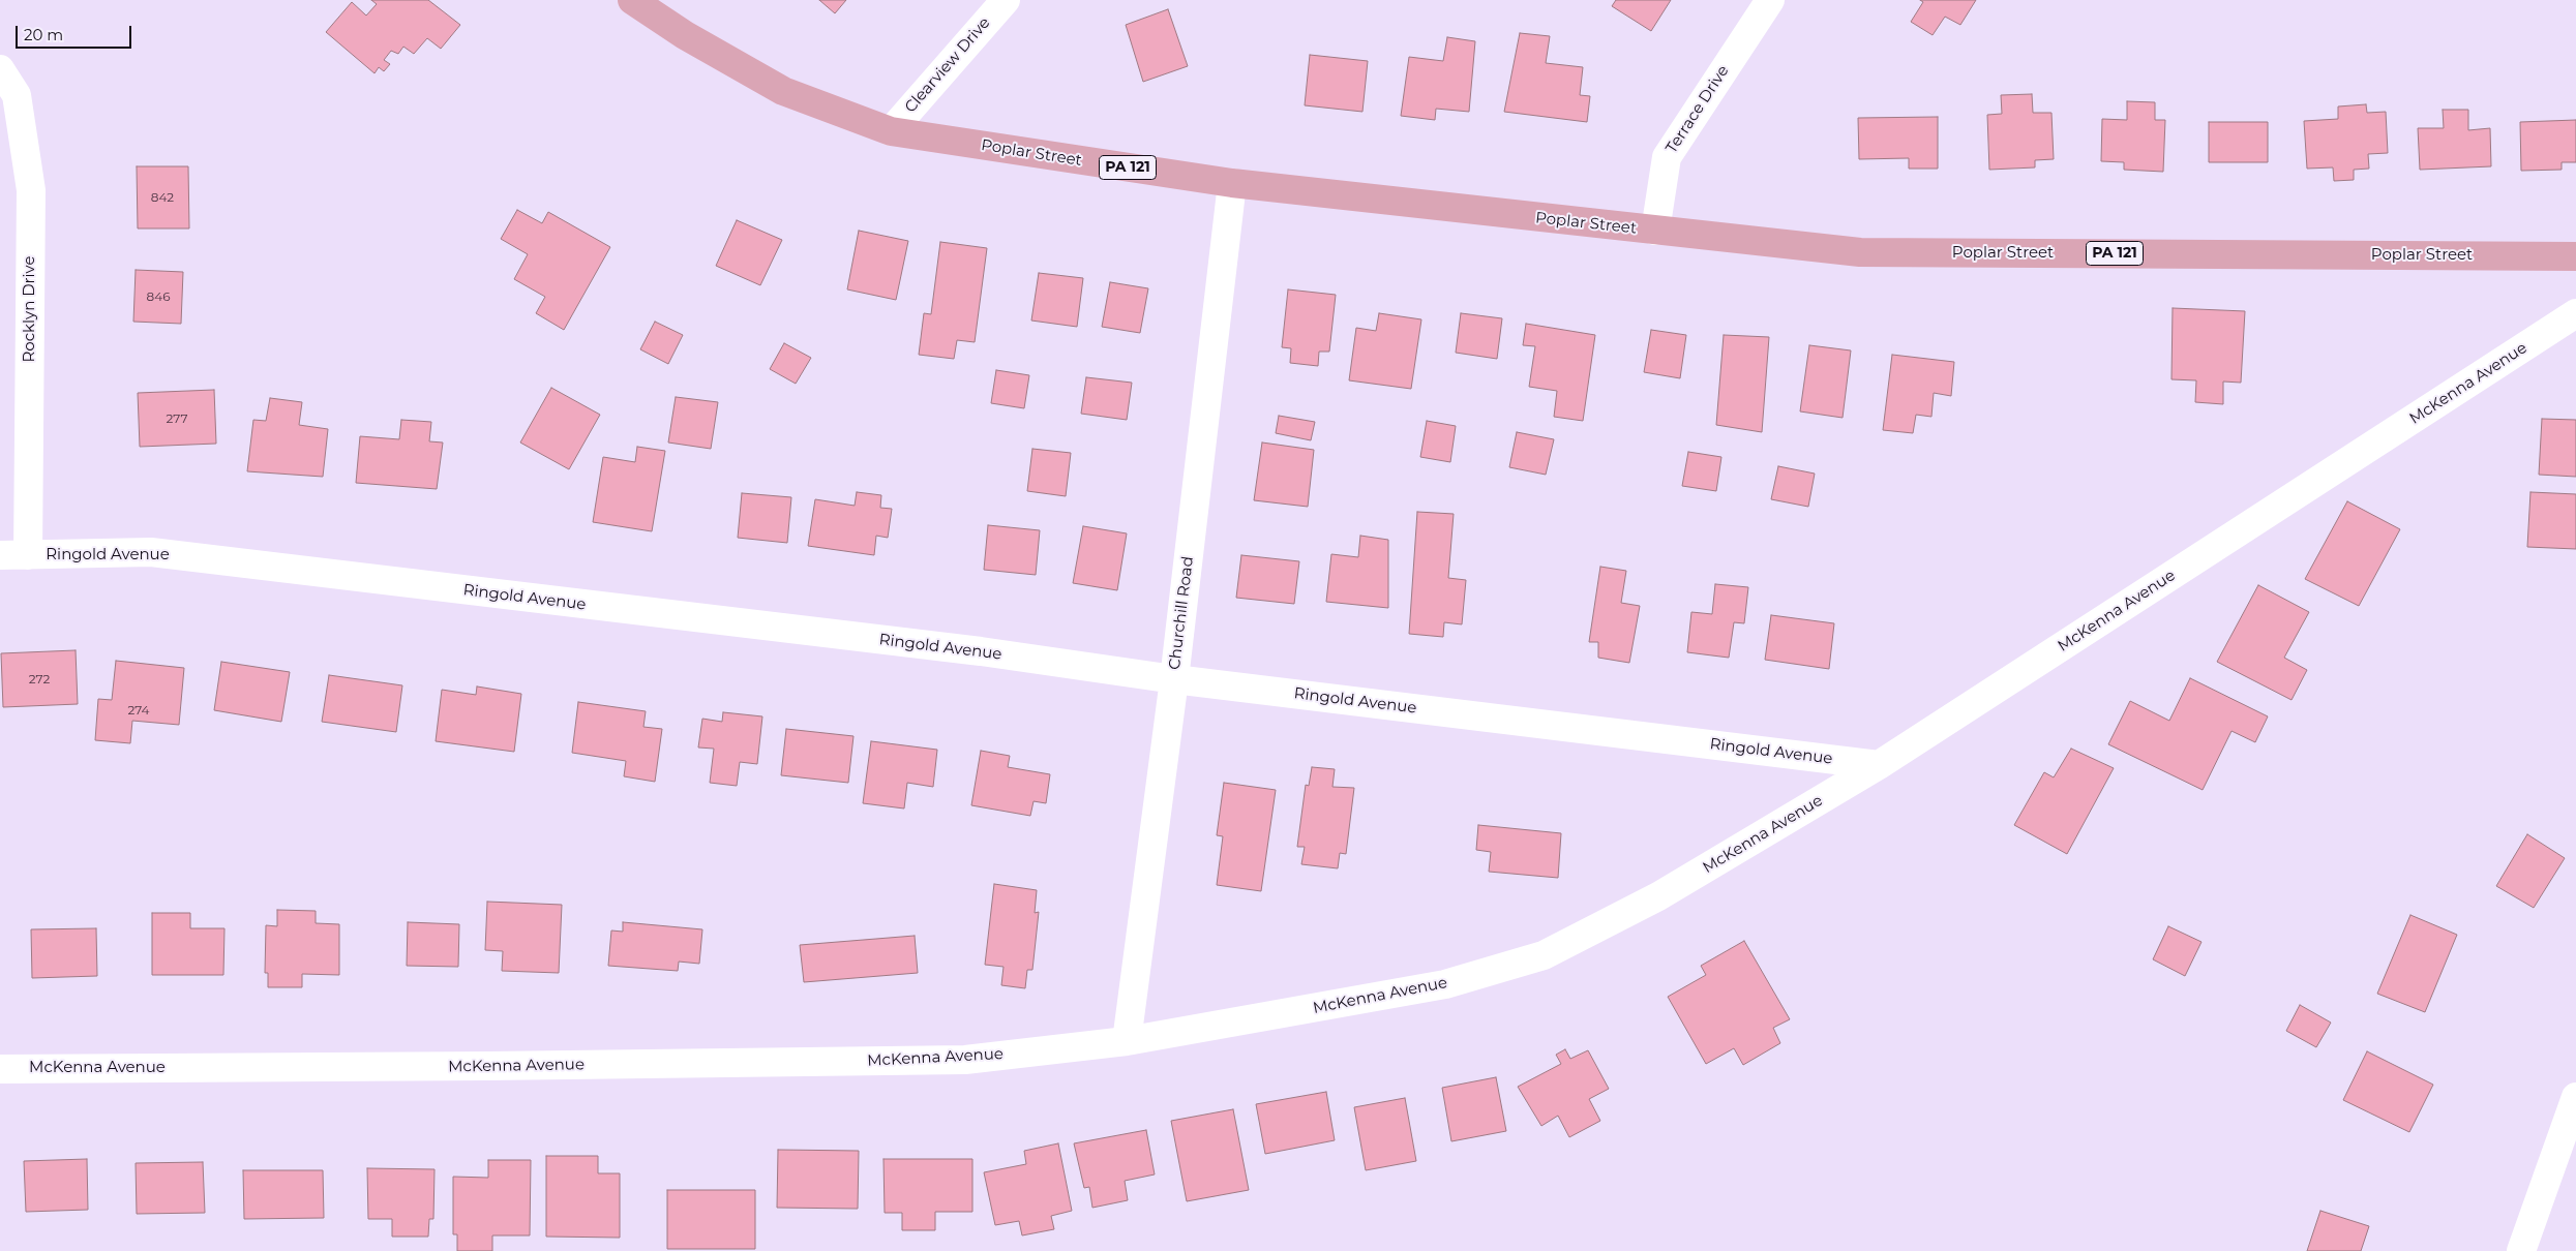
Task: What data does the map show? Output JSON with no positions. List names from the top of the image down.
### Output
{
  "streets": {
    "main road": ["Poplar Street", "PA 121"],
    "street": [
      "Clearview Drive",
      "Terrace Drive",
      "Rocklyn Drive",
      "McKenna Avenue",
      "Ringold Avenue",
      "Churchill Road"
    ]
  },
  "crossings": [
    ["Clearview Drive", "Poplar Street"],
    ["Terrace Drive", "Poplar Street"],
    ["Poplar Street", "Churchill Road"],
    ["Rocklyn Drive", "Ringold Avenue"],
    ["McKenna Avenue", "Ringold Avenue"],
    ["McKenna Avenue", "Churchill Road"],
    ["Ringold Avenue", "Churchill Road"]
  ],
  "house_numbers": [
    "842",
    "846",
    "277",
    "272",
    "274"
  ],
  "scale_bar": "20 m"
}
